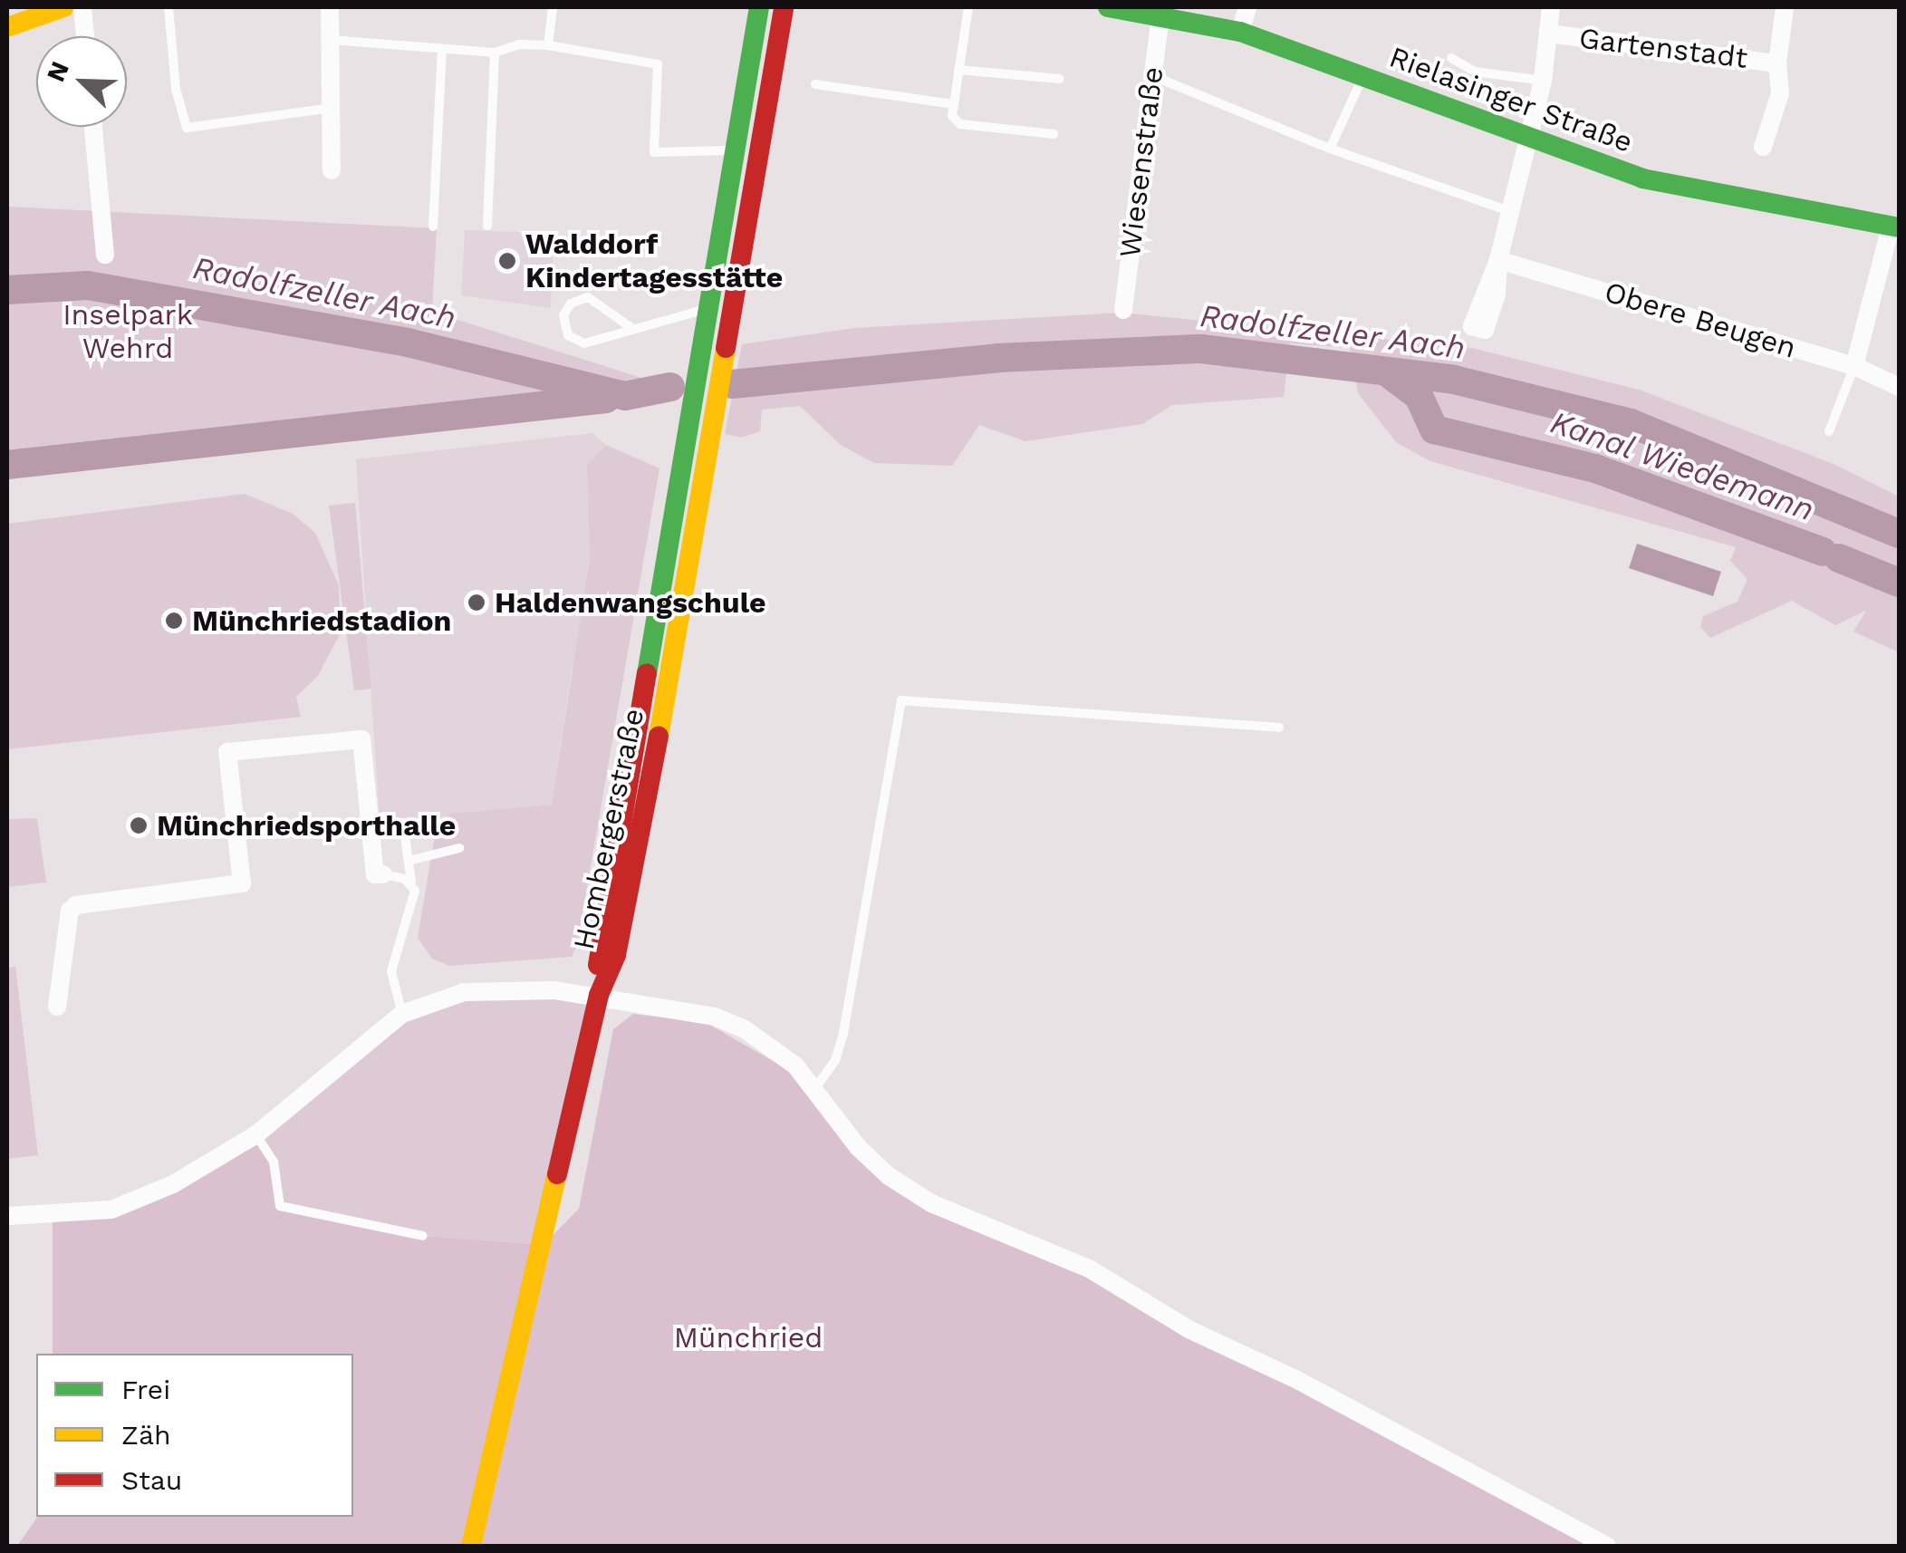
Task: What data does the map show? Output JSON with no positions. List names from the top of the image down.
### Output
{
  "streets": {
    "main road": ["Rielasinger Straße", "Hombergerstraße"],
    "street": ["Gartenstadt", "Wiesenstraße", "Obere Beugen"]
  },
  "crossings": [
    ["Rielasinger Straße", "Wiesenstraße"]
  ],
  "water": ["Radolfzeller Aach", "Kanal Wiedemann"],
  "parks": ["Inselpark Wehrd", "Münchried"],
  "places": [
    "Walddorf Kindertagesstätte",
    "Haldenwangschule",
    "Münchriedstadion",
    "Münchriedsporthalle"
  ],
  "legend": ["Frei", "Zäh", "Stau"],
  "north": "top left"
}
